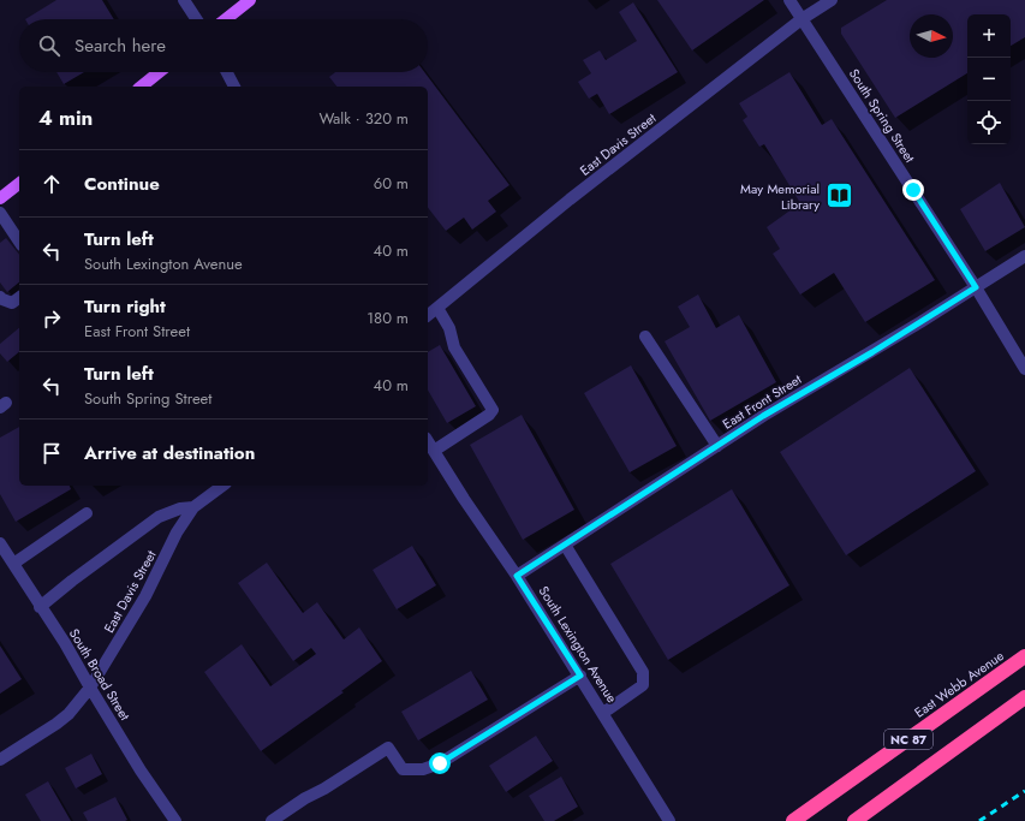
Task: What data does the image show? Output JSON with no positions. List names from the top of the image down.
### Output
{
  "streets": {
    "highway": ["East Webb Avenue", "NC 87"],
    "street": [
      "South Spring Street",
      "East Davis Street",
      "East Front Street",
      "South Lexington Avenue",
      "South Broad Street"
    ]
  },
  "crossings": [
    ["South Spring Street", "East Davis Street"],
    ["South Spring Street", "East Front Street"],
    ["East Davis Street", "South Broad Street"],
    ["East Front Street", "South Lexington Avenue"]
  ],
  "places": {
    "library": ["May Memorial Library"]
  },
  "north": "right",
  "page": {
    "map_buttons": ["+", "−"],
    "search": "Search here",
    "heading": ["4 min", "Walk · 320 m"],
    "list": [
      ["Continue", "60 m"],
      ["Turn left", "South Lexington Avenue", "40 m"],
      ["Turn right", "East Front Street", "180 m"],
      ["Turn left", "South Spring Street", "40 m"],
      "Arrive at destination"
    ]
  }
}
